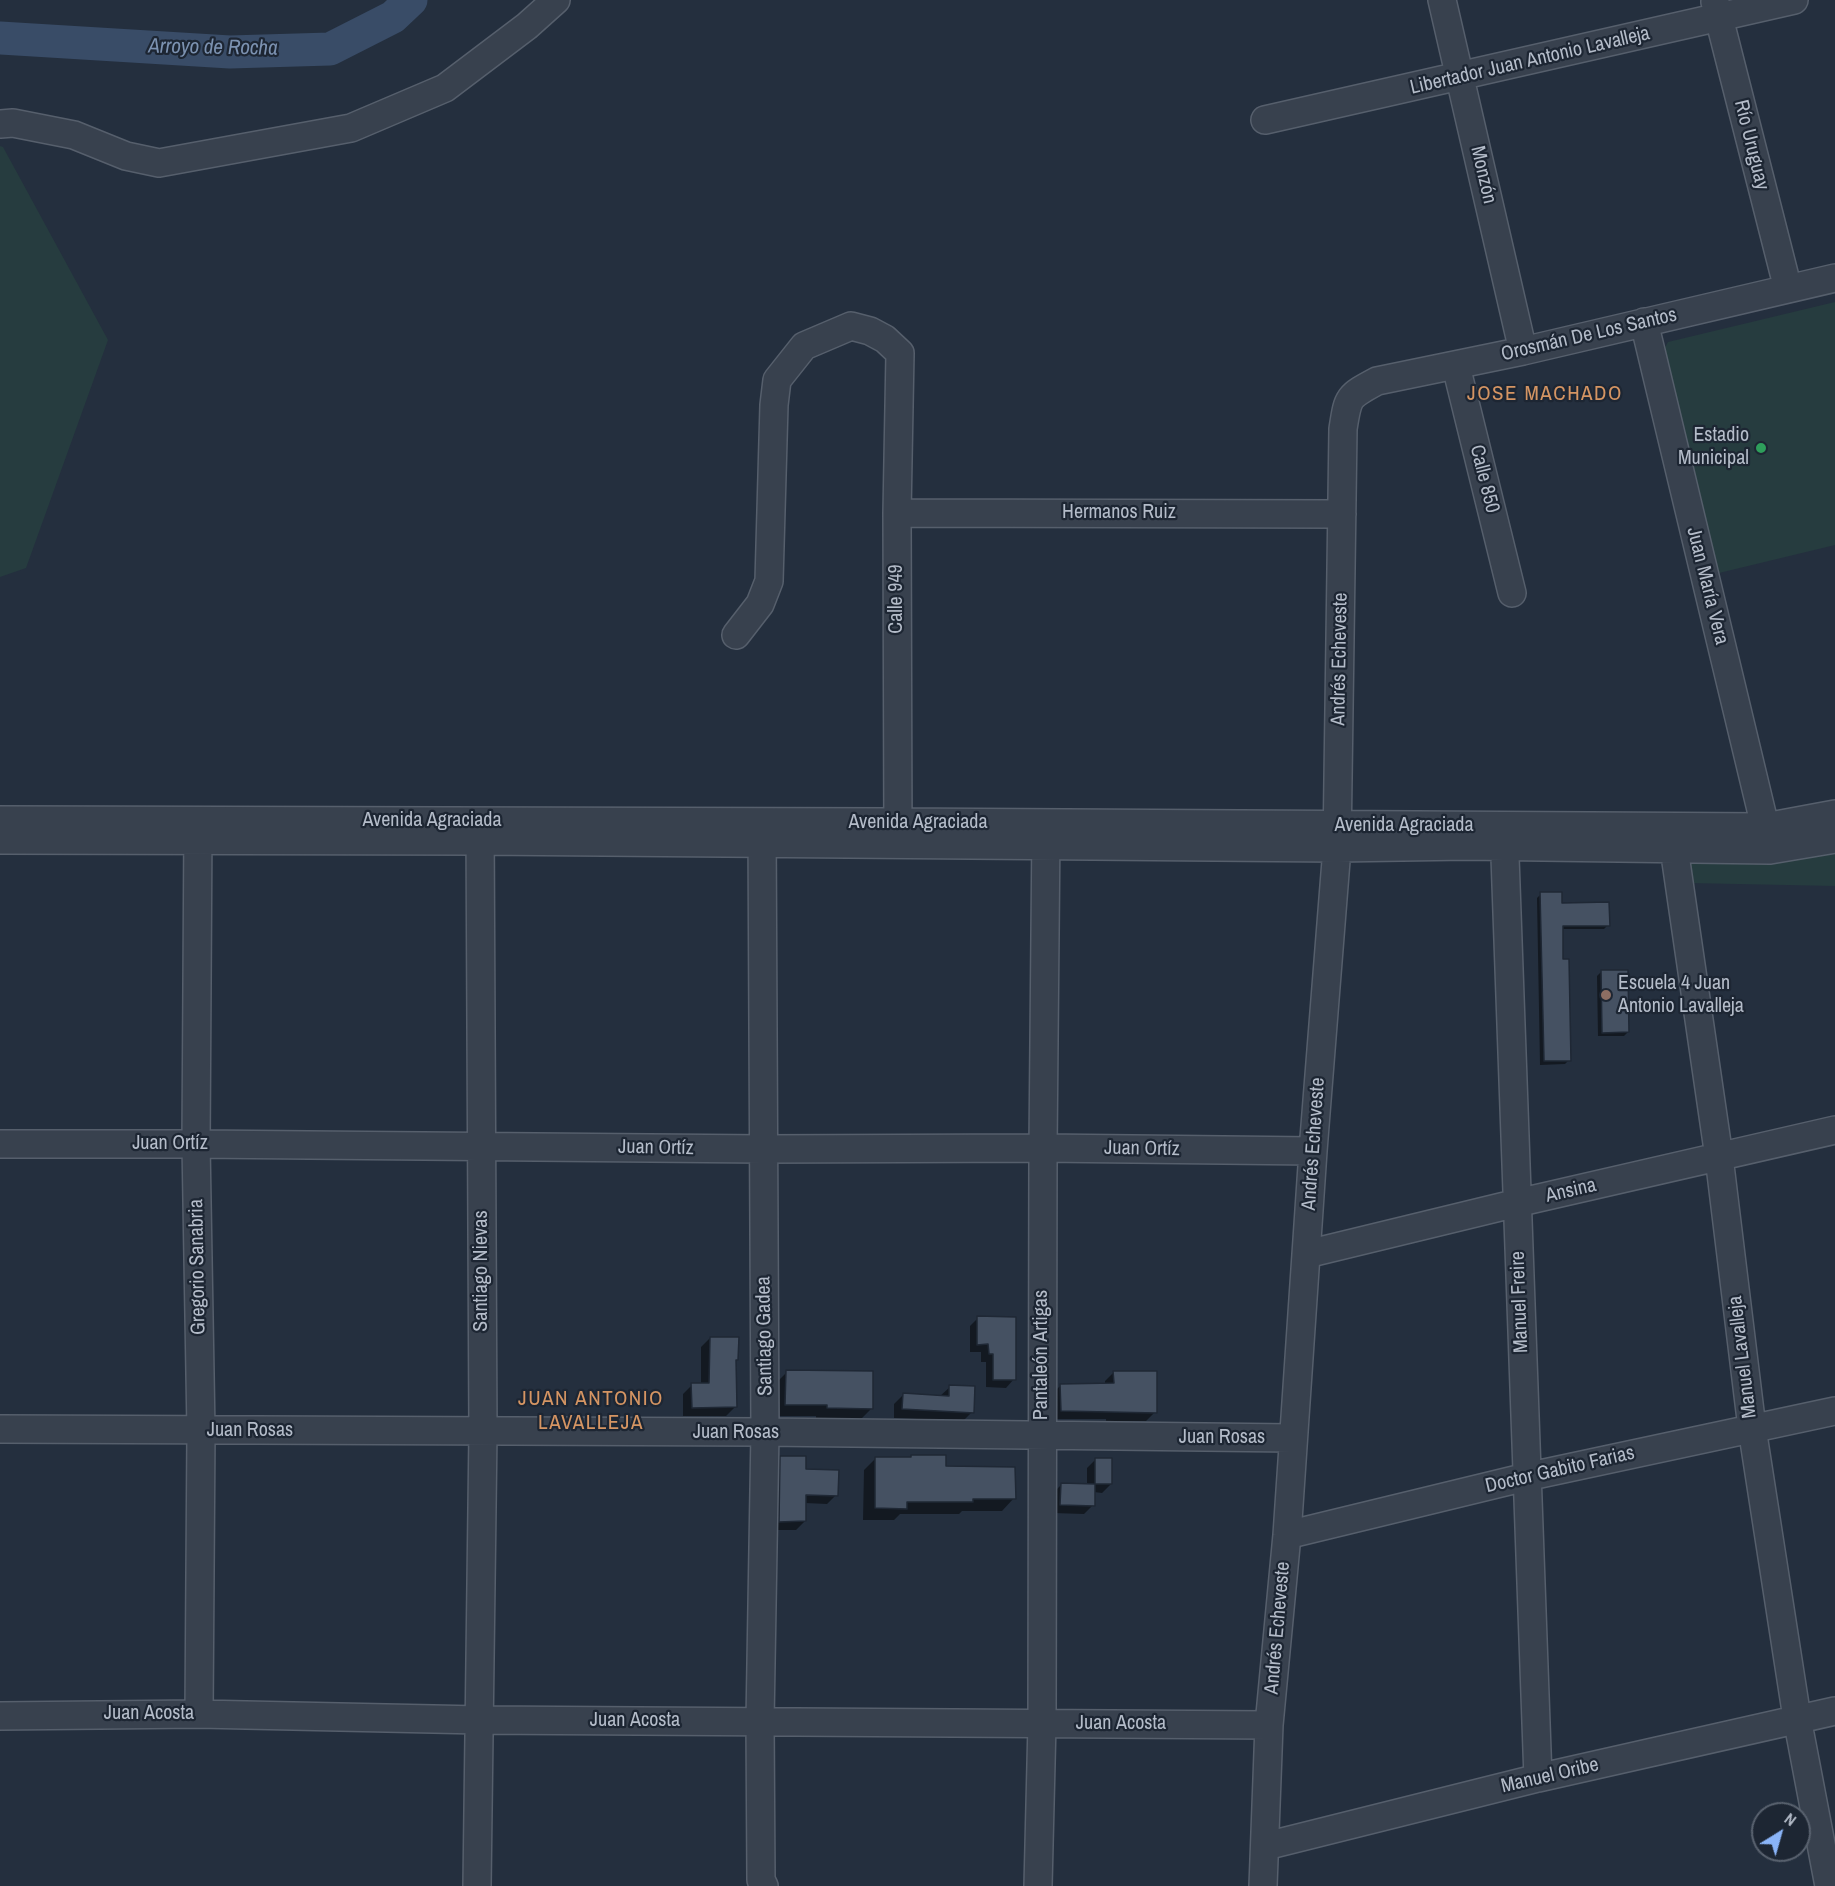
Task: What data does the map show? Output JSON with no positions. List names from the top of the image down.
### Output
{
  "streets": {
    "street": [
      "Libertador Juan Antonio Lavalleja",
      "Río Uruguay",
      "Monzón",
      "Orosmán De Los Santos",
      "Calle 850",
      "Hermanos Ruiz",
      "Juan María Vera",
      "Calle 949",
      "Andrés Echeveste",
      "Avenida Agraciada",
      "Juan Ortíz",
      "Ansina",
      "Gregorio Sanabria",
      "Santiago Nievas",
      "Manuel Freire",
      "Santiago Gadea",
      "Pantaleón Artigas",
      "Manuel Lavalleja",
      "Juan Rosas",
      "Doctor Gabito Farias",
      "Juan Acosta",
      "Manuel Oribe"
    ]
  },
  "crossings": [
    ["Libertador Juan Antonio Lavalleja", "Río Uruguay"],
    ["Libertador Juan Antonio Lavalleja", "Monzón"],
    ["Río Uruguay", "Orosmán De Los Santos"],
    ["Monzón", "Orosmán De Los Santos"],
    ["Orosmán De Los Santos", "Calle 850"],
    ["Orosmán De Los Santos", "Juan María Vera"],
    ["Orosmán De Los Santos", "Andrés Echeveste"],
    ["Hermanos Ruiz", "Calle 949"],
    ["Hermanos Ruiz", "Andrés Echeveste"],
    ["Juan María Vera", "Avenida Agraciada"],
    ["Calle 949", "Avenida Agraciada"],
    ["Andrés Echeveste", "Avenida Agraciada"],
    ["Andrés Echeveste", "Juan Ortíz"],
    ["Andrés Echeveste", "Ansina"],
    ["Andrés Echeveste", "Juan Rosas"],
    ["Andrés Echeveste", "Doctor Gabito Farias"],
    ["Andrés Echeveste", "Juan Acosta"],
    ["Andrés Echeveste", "Manuel Oribe"],
    ["Avenida Agraciada", "Gregorio Sanabria"],
    ["Avenida Agraciada", "Santiago Nievas"],
    ["Avenida Agraciada", "Manuel Freire"],
    ["Avenida Agraciada", "Santiago Gadea"],
    ["Avenida Agraciada", "Pantaleón Artigas"],
    ["Avenida Agraciada", "Manuel Lavalleja"],
    ["Juan Ortíz", "Gregorio Sanabria"],
    ["Juan Ortíz", "Santiago Nievas"],
    ["Juan Ortíz", "Santiago Gadea"],
    ["Juan Ortíz", "Pantaleón Artigas"],
    ["Ansina", "Manuel Freire"],
    ["Ansina", "Manuel Lavalleja"],
    ["Gregorio Sanabria", "Juan Rosas"],
    ["Gregorio Sanabria", "Juan Acosta"],
    ["Santiago Nievas", "Juan Rosas"],
    ["Santiago Nievas", "Juan Acosta"],
    ["Manuel Freire", "Doctor Gabito Farias"],
    ["Manuel Freire", "Manuel Oribe"],
    ["Santiago Gadea", "Juan Rosas"],
    ["Santiago Gadea", "Juan Acosta"],
    ["Pantaleón Artigas", "Juan Rosas"],
    ["Pantaleón Artigas", "Juan Acosta"],
    ["Manuel Lavalleja", "Doctor Gabito Farias"],
    ["Manuel Lavalleja", "Manuel Oribe"]
  ],
  "districts": ["JOSE MACHADO", "JUAN ANTONIO LAVALLEJA"],
  "water": ["Arroyo de Rocha"],
  "places": ["Estadio Municipal", "Escuela 4 Juan Antonio Lavalleja"],
  "north": "top right"
}
